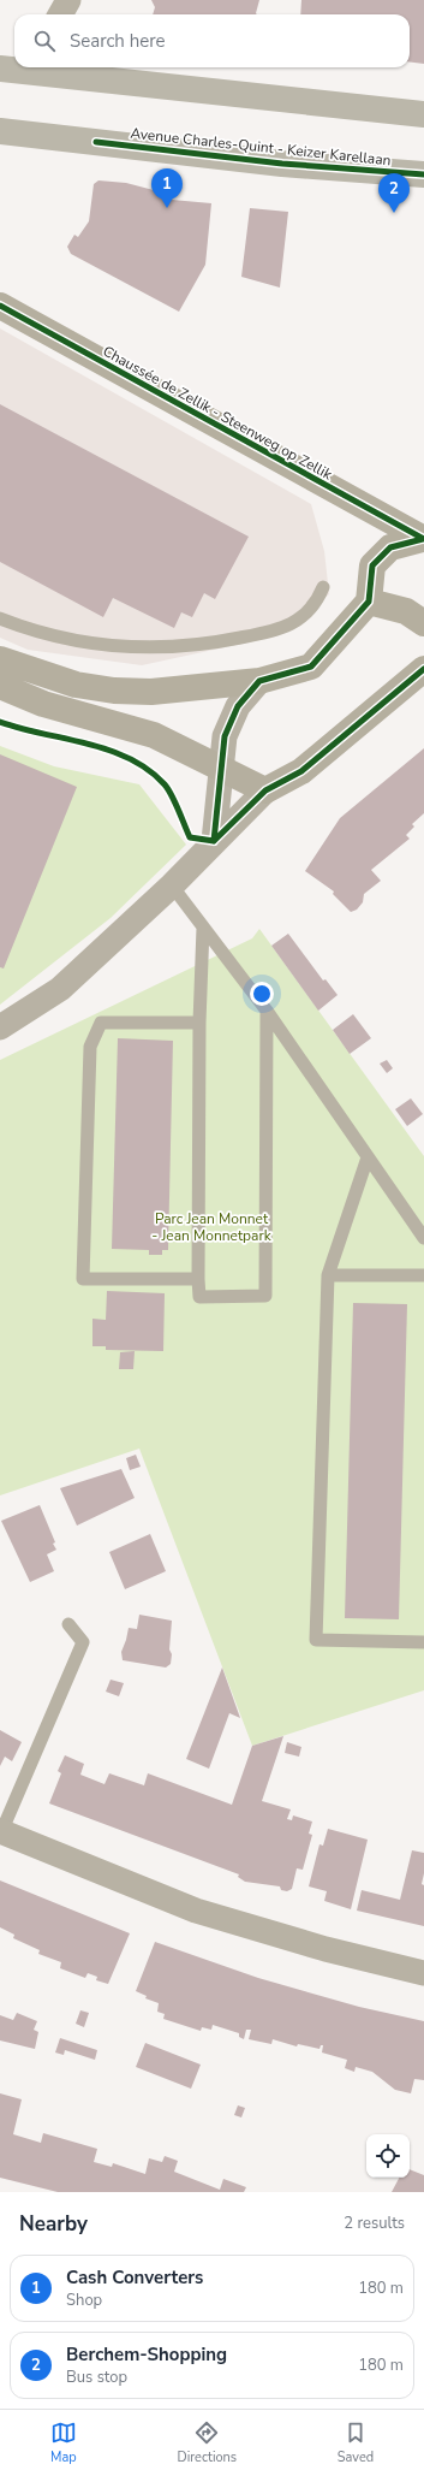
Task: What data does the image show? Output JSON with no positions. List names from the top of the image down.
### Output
{
  "streets": {
    "main road": ["Avenue Charles-Quint - Keizer Karellaan"],
    "street": ["Chaussée de Zellik - Steenweg op Zellik"]
  },
  "parks": ["Parc Jean Monnet - Jean Monnetpark"],
  "page": {
    "search": "Search here",
    "pins": ["1", "2"],
    "heading": ["Nearby", "2 results"],
    "list": [
      {
        "mark": "1",
        "name": "Cash Converters",
        "note": "Shop",
        "value": "180 m"
      },
      {
        "mark": "2",
        "name": "Berchem-Shopping",
        "note": "Bus stop",
        "value": "180 m"
      }
    ],
    "nav": ["Map", "Directions", "Saved"]
  }
}
